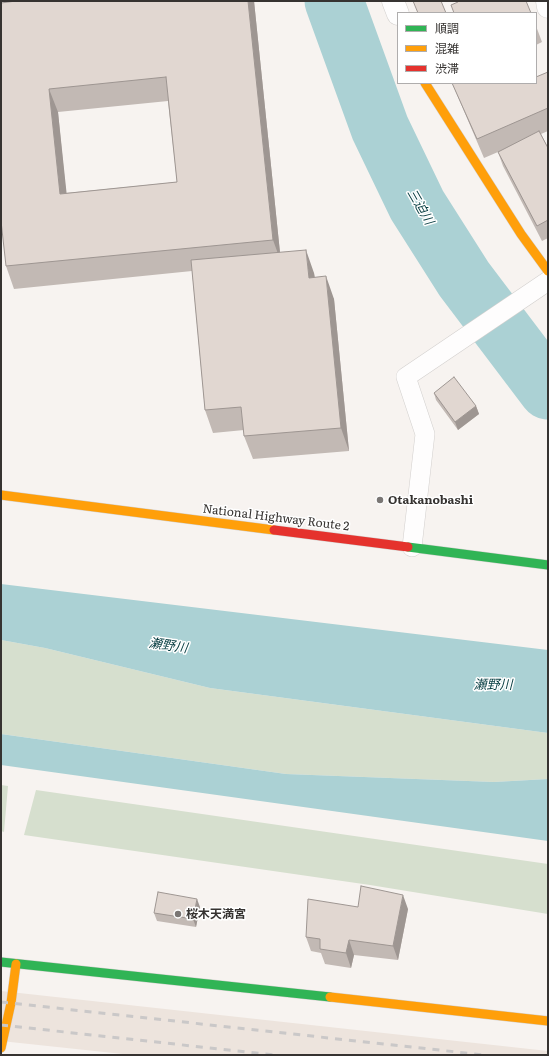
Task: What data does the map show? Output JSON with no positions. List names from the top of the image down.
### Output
{
  "streets": {
    "main road": ["National Highway Route 2"]
  },
  "water": ["三迫川", "瀬野川"],
  "places": ["Otakanobashi", "桜木天満宮"],
  "legend": ["順調", "混雑", "渋滞"]
}
